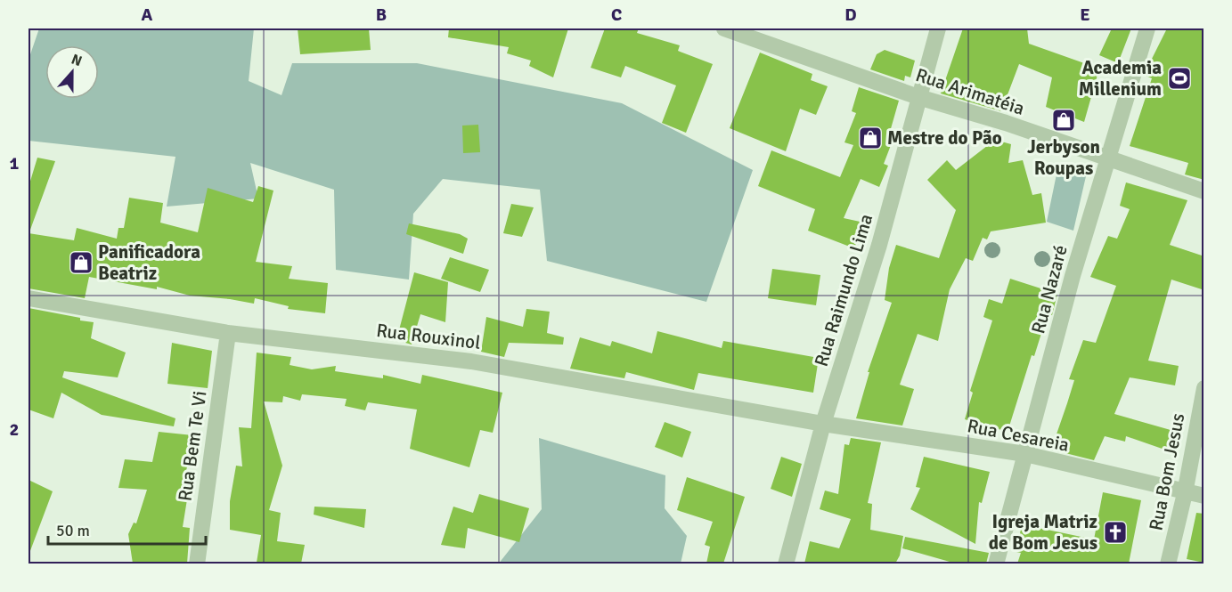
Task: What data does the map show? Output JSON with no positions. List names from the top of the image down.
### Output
{
  "streets": {
    "street": [
      "Rua Arimatéia",
      "Rua Nazaré",
      "Rua Raimundo Lima",
      "Rua Rouxinol",
      "Rua Cesareia",
      "Rua Bem Te Vi",
      "Rua Bom Jesus"
    ]
  },
  "crossings": [
    ["Rua Arimatéia", "Rua Nazaré"],
    ["Rua Arimatéia", "Rua Raimundo Lima"],
    ["Rua Nazaré", "Rua Cesareia"],
    ["Rua Raimundo Lima", "Rua Rouxinol"],
    ["Rua Raimundo Lima", "Rua Cesareia"],
    ["Rua Rouxinol", "Rua Cesareia"],
    ["Rua Rouxinol", "Rua Bem Te Vi"],
    ["Rua Cesareia", "Rua Bom Jesus"]
  ],
  "places": {
    "sports": ["Academia Millenium"],
    "shop": ["Jerbyson Roupas", "Mestre do Pão", "Panificadora Beatriz"],
    "church": ["Igreja Matriz de Bom Jesus"]
  },
  "scale_bar": "50 m",
  "north": "top",
  "grid": {
    "columns": [
      "A",
      "B",
      "C",
      "D",
      "E"
    ],
    "rows": ["1", "2"]
  }
}
